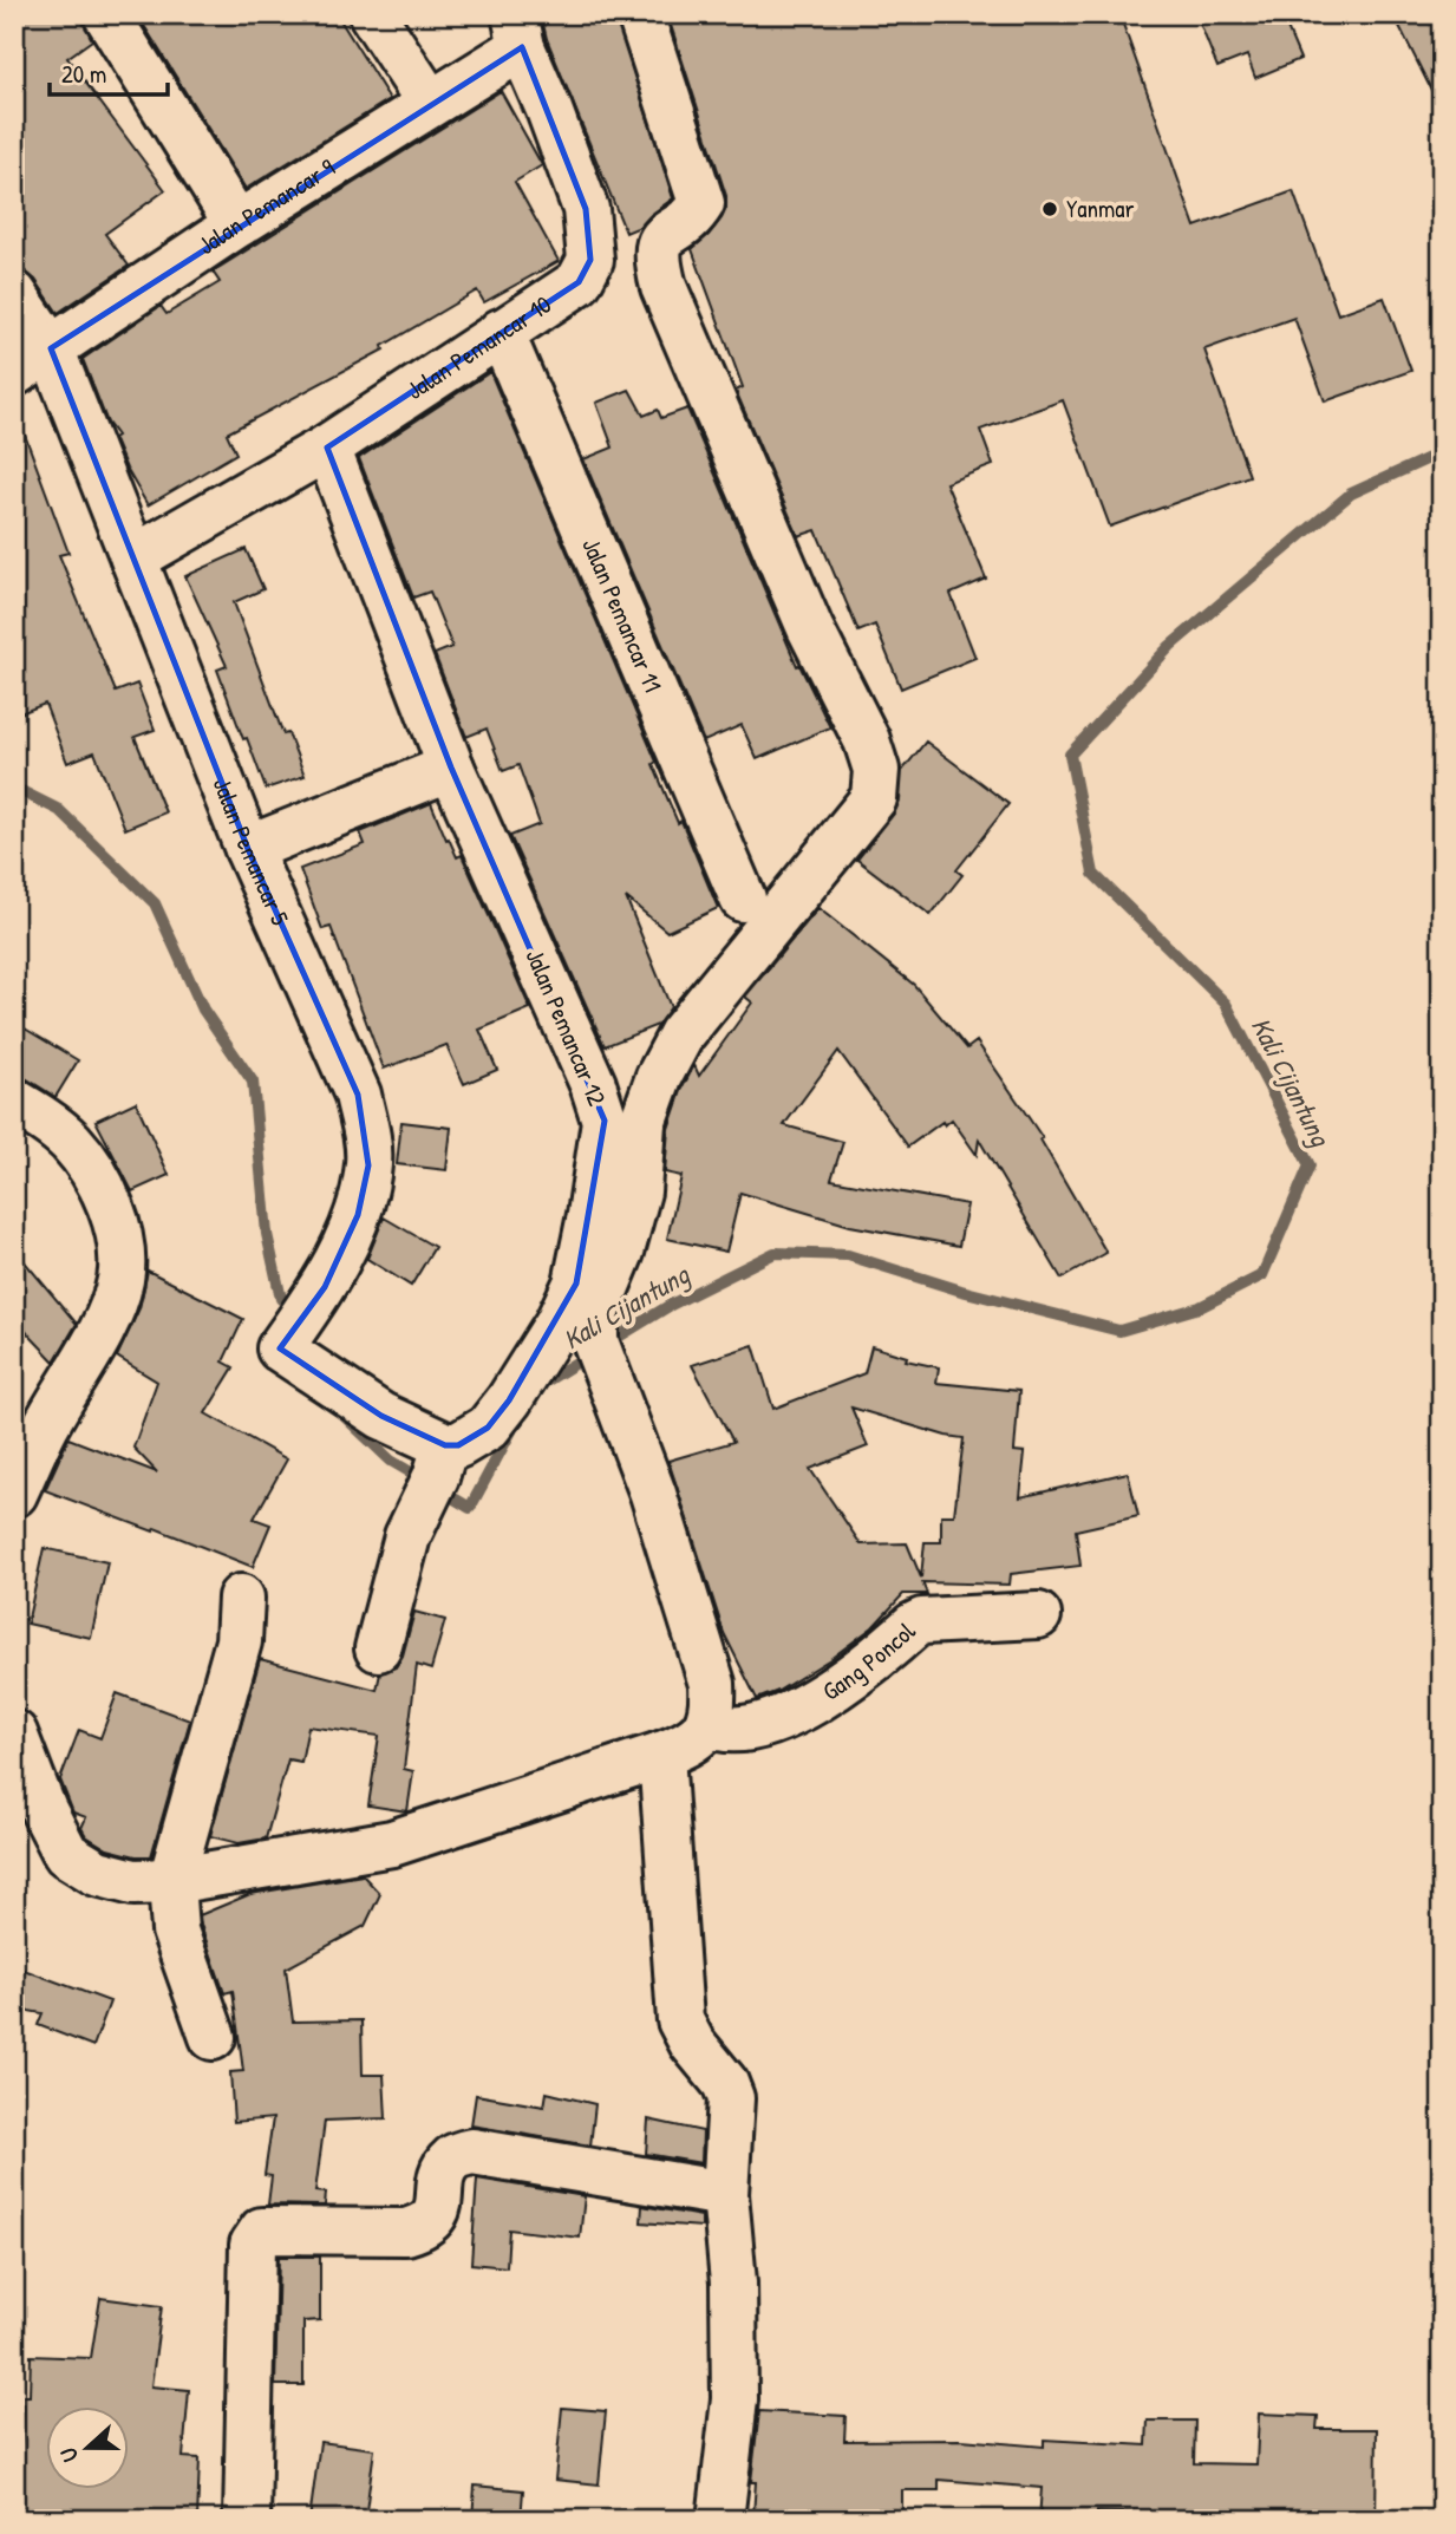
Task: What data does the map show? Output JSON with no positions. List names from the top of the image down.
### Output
{
  "streets": {
    "street": [
      "Jalan Pemancar 9",
      "Jalan Pemancar 10",
      "Jalan Pemancar 11",
      "Jalan Pemancar 5",
      "Jalan Pemancar 12",
      "Gang Poncol"
    ]
  },
  "crossings": [
    ["Jalan Pemancar 9", "Jalan Pemancar 10"],
    ["Jalan Pemancar 9", "Jalan Pemancar 5"],
    ["Jalan Pemancar 10", "Jalan Pemancar 11"],
    ["Jalan Pemancar 10", "Jalan Pemancar 5"],
    ["Jalan Pemancar 10", "Jalan Pemancar 12"],
    ["Jalan Pemancar 5", "Jalan Pemancar 12"]
  ],
  "water": ["Kali Cijantung"],
  "places": ["Yanmar"],
  "scale_bar": "20 m",
  "north": "left"
}
